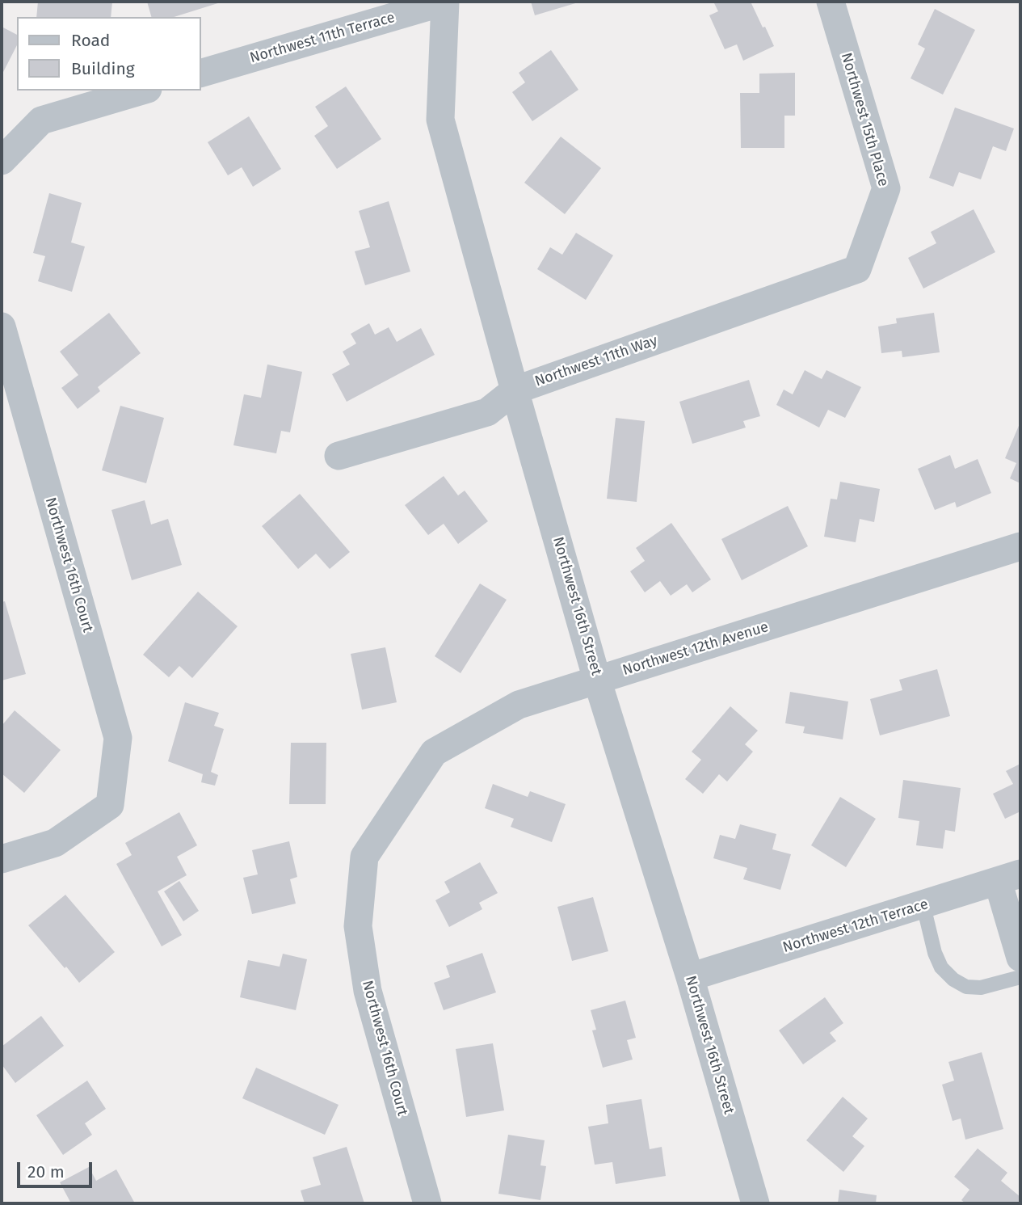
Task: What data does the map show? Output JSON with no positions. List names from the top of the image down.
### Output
{
  "streets": {
    "street": [
      "Northwest 11th Terrace",
      "Northwest 15th Place",
      "Northwest 11th Way",
      "Northwest 16th Court",
      "Northwest 16th Street",
      "Northwest 12th Avenue",
      "Northwest 12th Terrace"
    ]
  },
  "crossings": [
    ["Northwest 11th Terrace", "Northwest 16th Street"],
    ["Northwest 15th Place", "Northwest 11th Way"],
    ["Northwest 11th Way", "Northwest 16th Street"],
    ["Northwest 16th Court", "Northwest 12th Avenue"],
    ["Northwest 16th Street", "Northwest 12th Avenue"],
    ["Northwest 16th Street", "Northwest 12th Terrace"]
  ],
  "legend": ["Road", "Building"],
  "scale_bar": "20 m"
}
